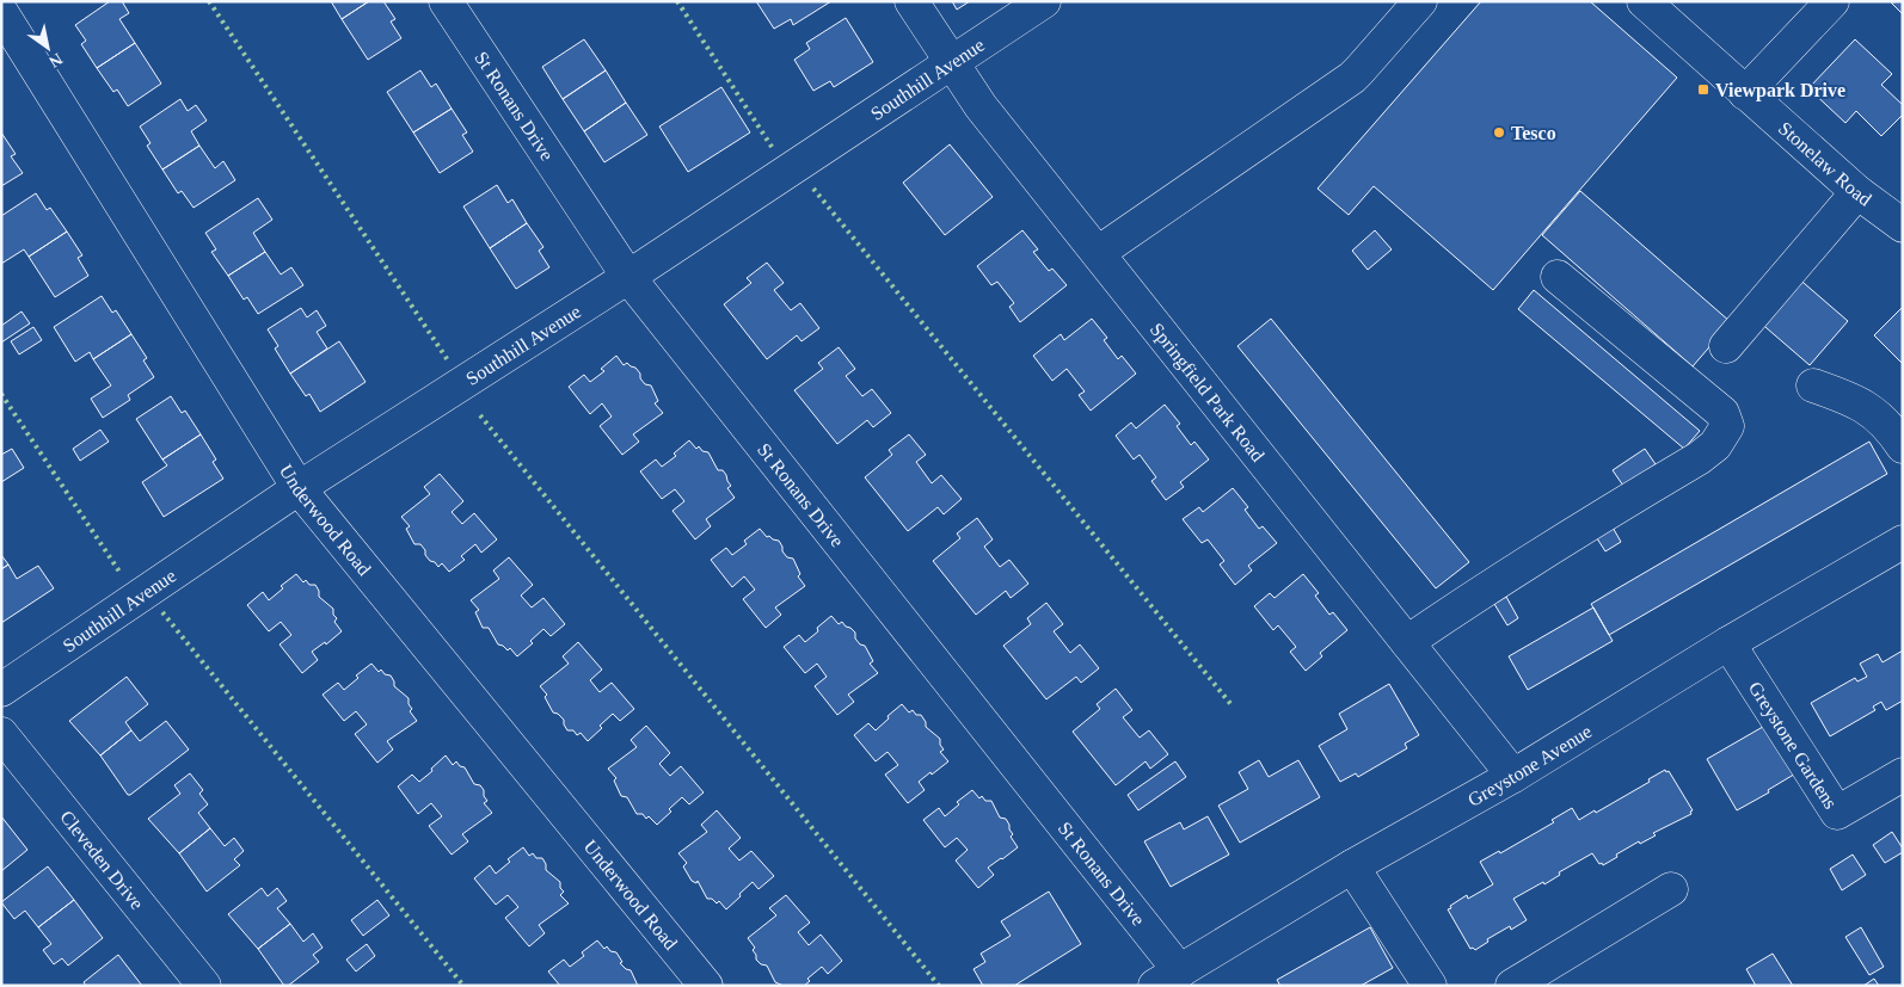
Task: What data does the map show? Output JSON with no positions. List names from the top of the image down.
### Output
{
  "streets": {
    "street": [
      "Southhill Avenue",
      "St Ronans Drive",
      "Stonelaw Road",
      "Springfield Park Road",
      "Underwood Road",
      "Greystone Gardens",
      "Greystone Avenue",
      "Cleveden Drive"
    ]
  },
  "crossings": [
    ["Southhill Avenue", "St Ronans Drive"],
    ["Southhill Avenue", "Springfield Park Road"],
    ["Southhill Avenue", "Underwood Road"],
    ["St Ronans Drive", "Greystone Avenue"],
    ["Springfield Park Road", "Greystone Avenue"],
    ["Greystone Gardens", "Greystone Avenue"]
  ],
  "places": {
    "transit": ["Viewpark Drive"],
    "other": ["Tesco"]
  },
  "north": "bottom right"
}
